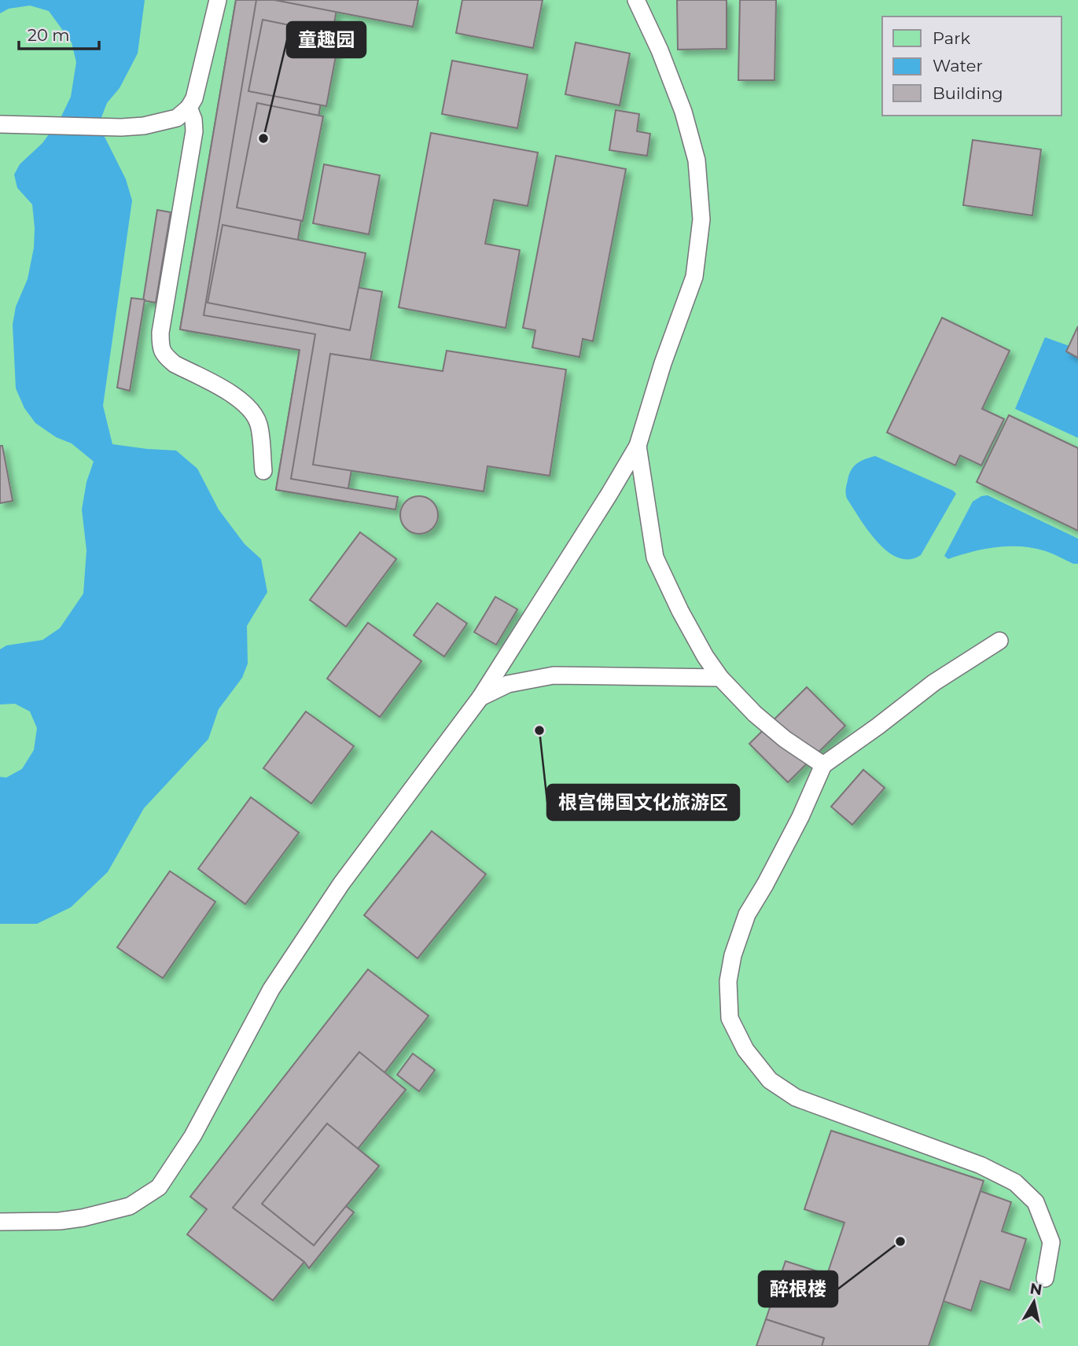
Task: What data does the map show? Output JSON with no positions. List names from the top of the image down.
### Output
{
  "places": ["童趣园", "根宫佛国文化旅游区", "醉根楼"],
  "legend": ["Park", "Water", "Building"],
  "scale_bar": "20 m",
  "north": "top"
}
